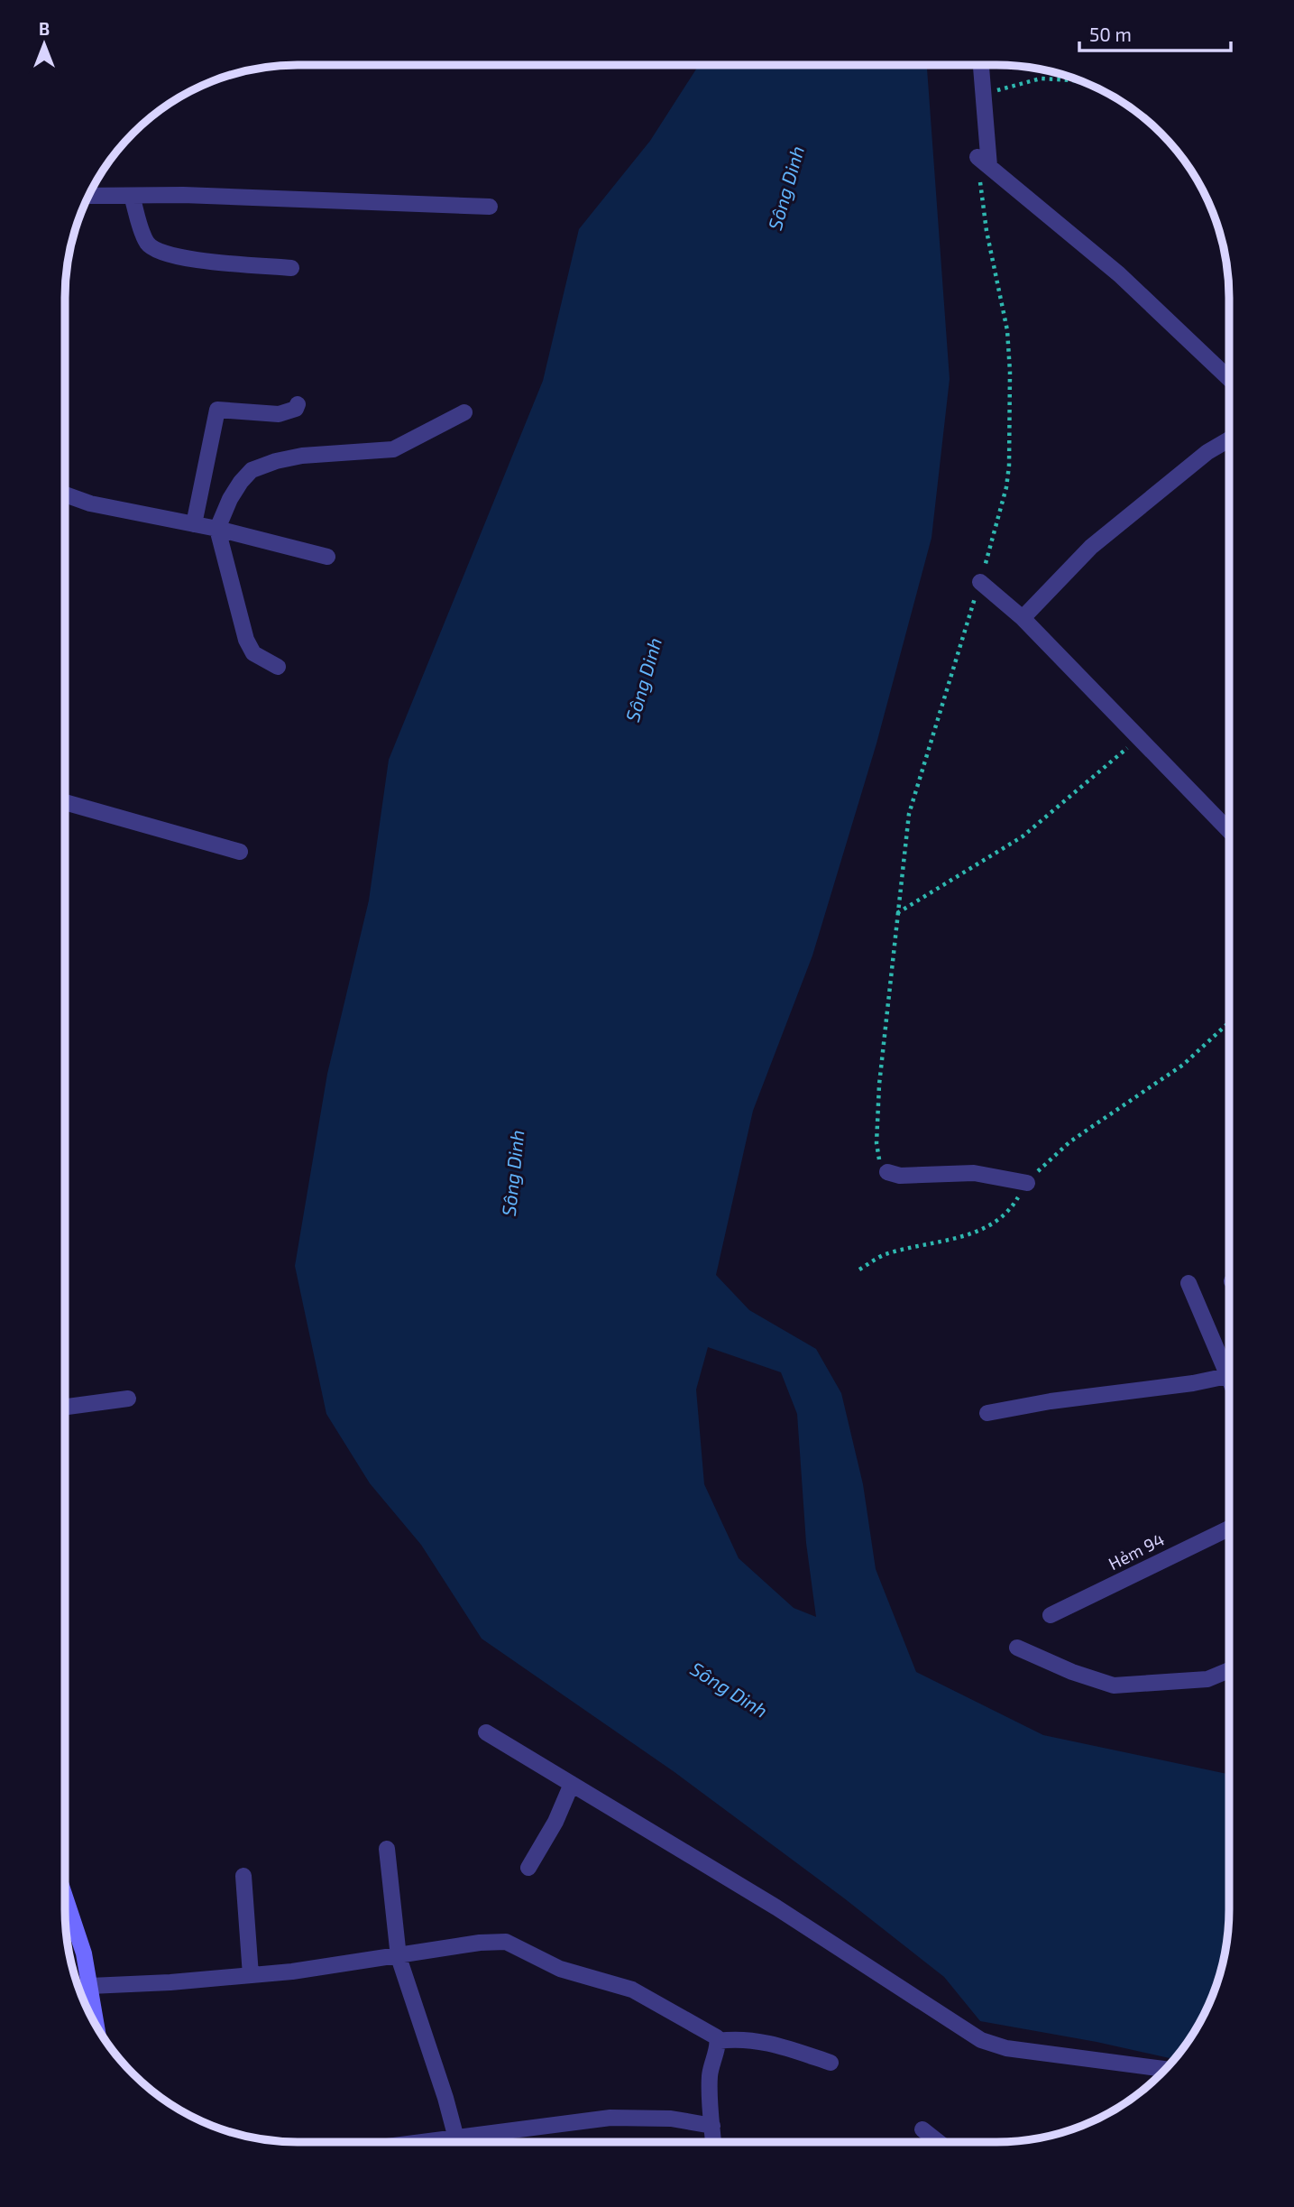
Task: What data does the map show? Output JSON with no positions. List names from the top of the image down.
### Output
{
  "streets": {
    "street": ["Hẻm 94"]
  },
  "water": ["Sông Dinh"],
  "scale_bar": "50 m",
  "north": "top"
}
